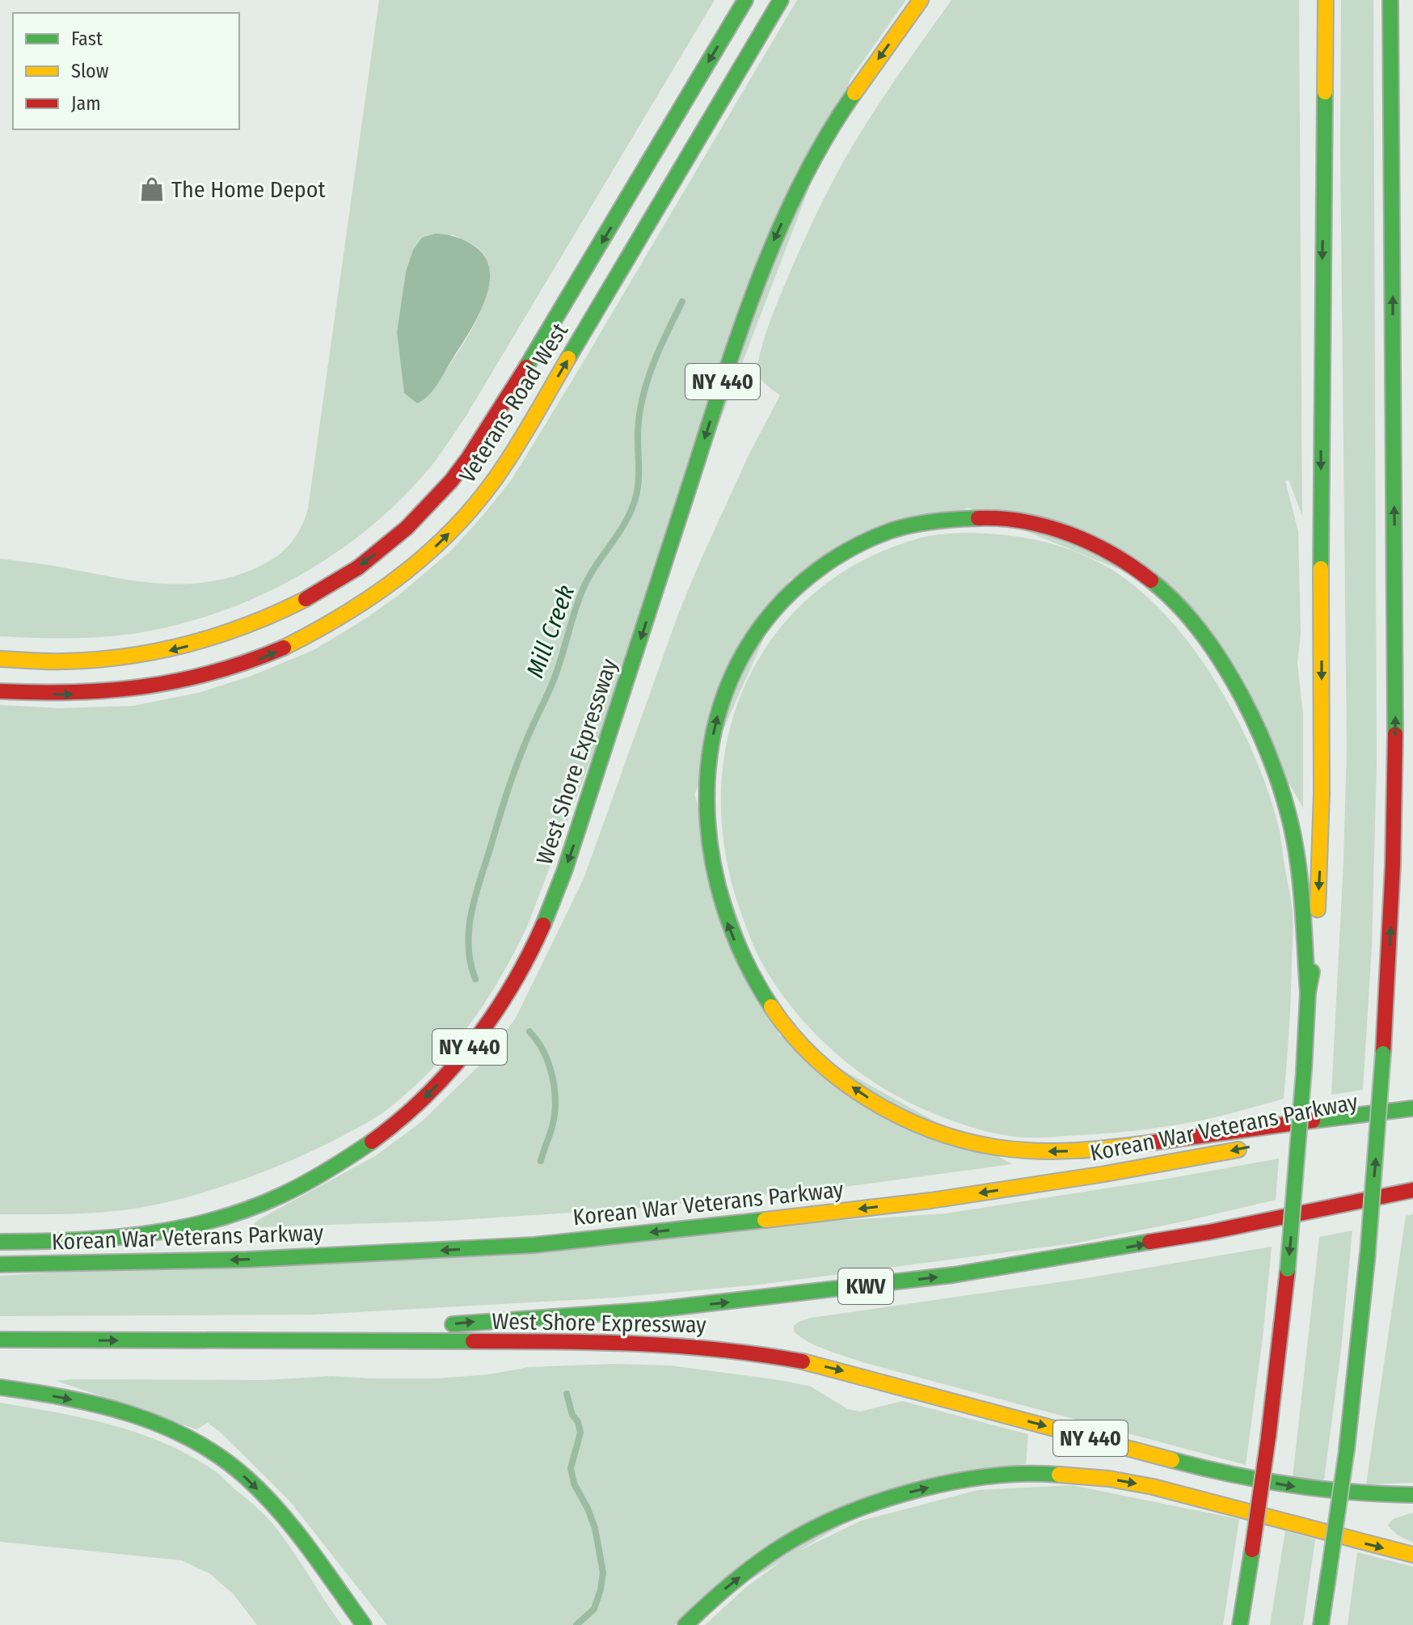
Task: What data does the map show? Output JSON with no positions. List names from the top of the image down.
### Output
{
  "streets": {
    "main road": [
      "NY 440",
      "Veterans Road West",
      "West Shore Expressway",
      "Korean War Veterans Parkway",
      "KWV"
    ]
  },
  "crossings": [
    ["West Shore Expressway", "KWV"]
  ],
  "water": ["Mill Creek"],
  "places": {
    "shop": ["The Home Depot"]
  },
  "legend": ["Fast", "Slow", "Jam"]
}
